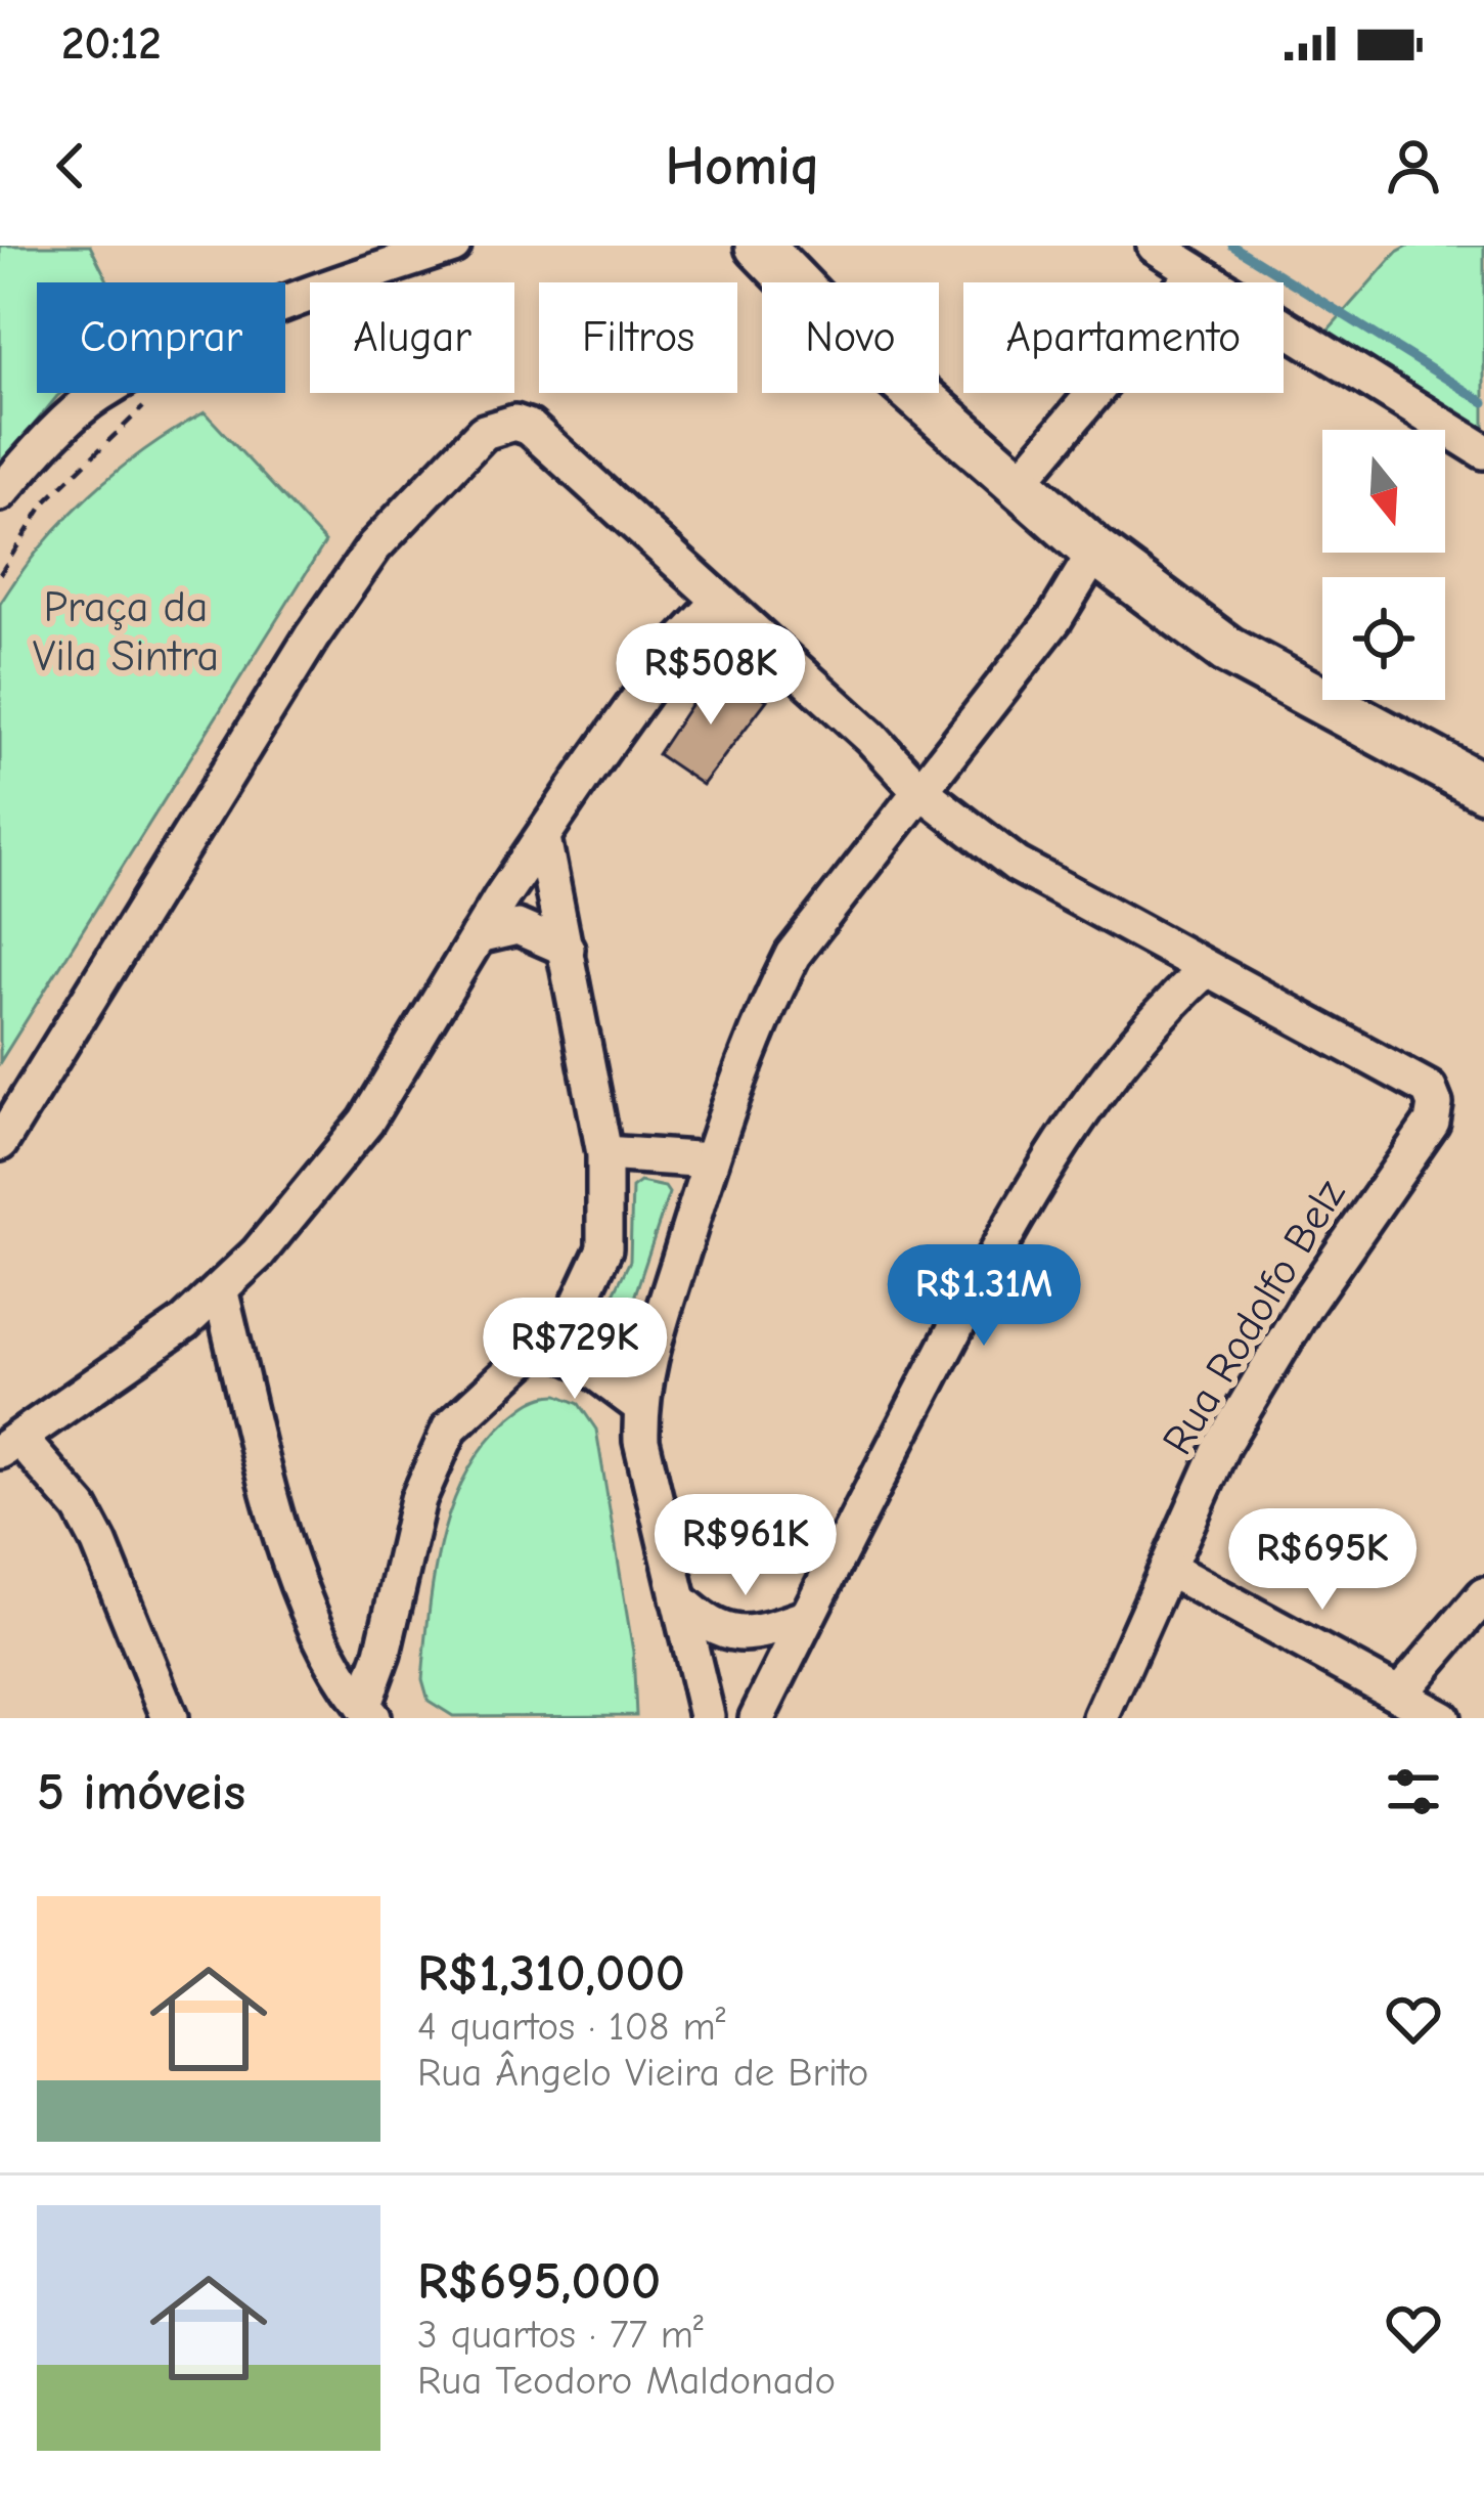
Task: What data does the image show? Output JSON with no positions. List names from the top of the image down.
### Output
{
  "streets": {
    "street": ["Rua Rodolfo Belz"]
  },
  "parks": ["Praça da Vila Sintra"],
  "north": "bottom",
  "page": {
    "status": "20:12",
    "header": "Homiq",
    "chip": [
      "Comprar",
      "Alugar",
      "Filtros",
      "Novo",
      "Apartamento"
    ],
    "price": [
      "R$508K",
      "R$1.31M",
      "R$729K",
      "R$961K",
      "R$695K"
    ],
    "heading": "5 imóveis",
    "list": [
      {
        "name": "R$1,310,000",
        "note": "4 quartos · 108 m² · Rua Ângelo Vieira de Brito"
      },
      {
        "name": "R$695,000",
        "note": "3 quartos · 77 m² · Rua Teodoro Maldonado"
      }
    ]
  }
}
